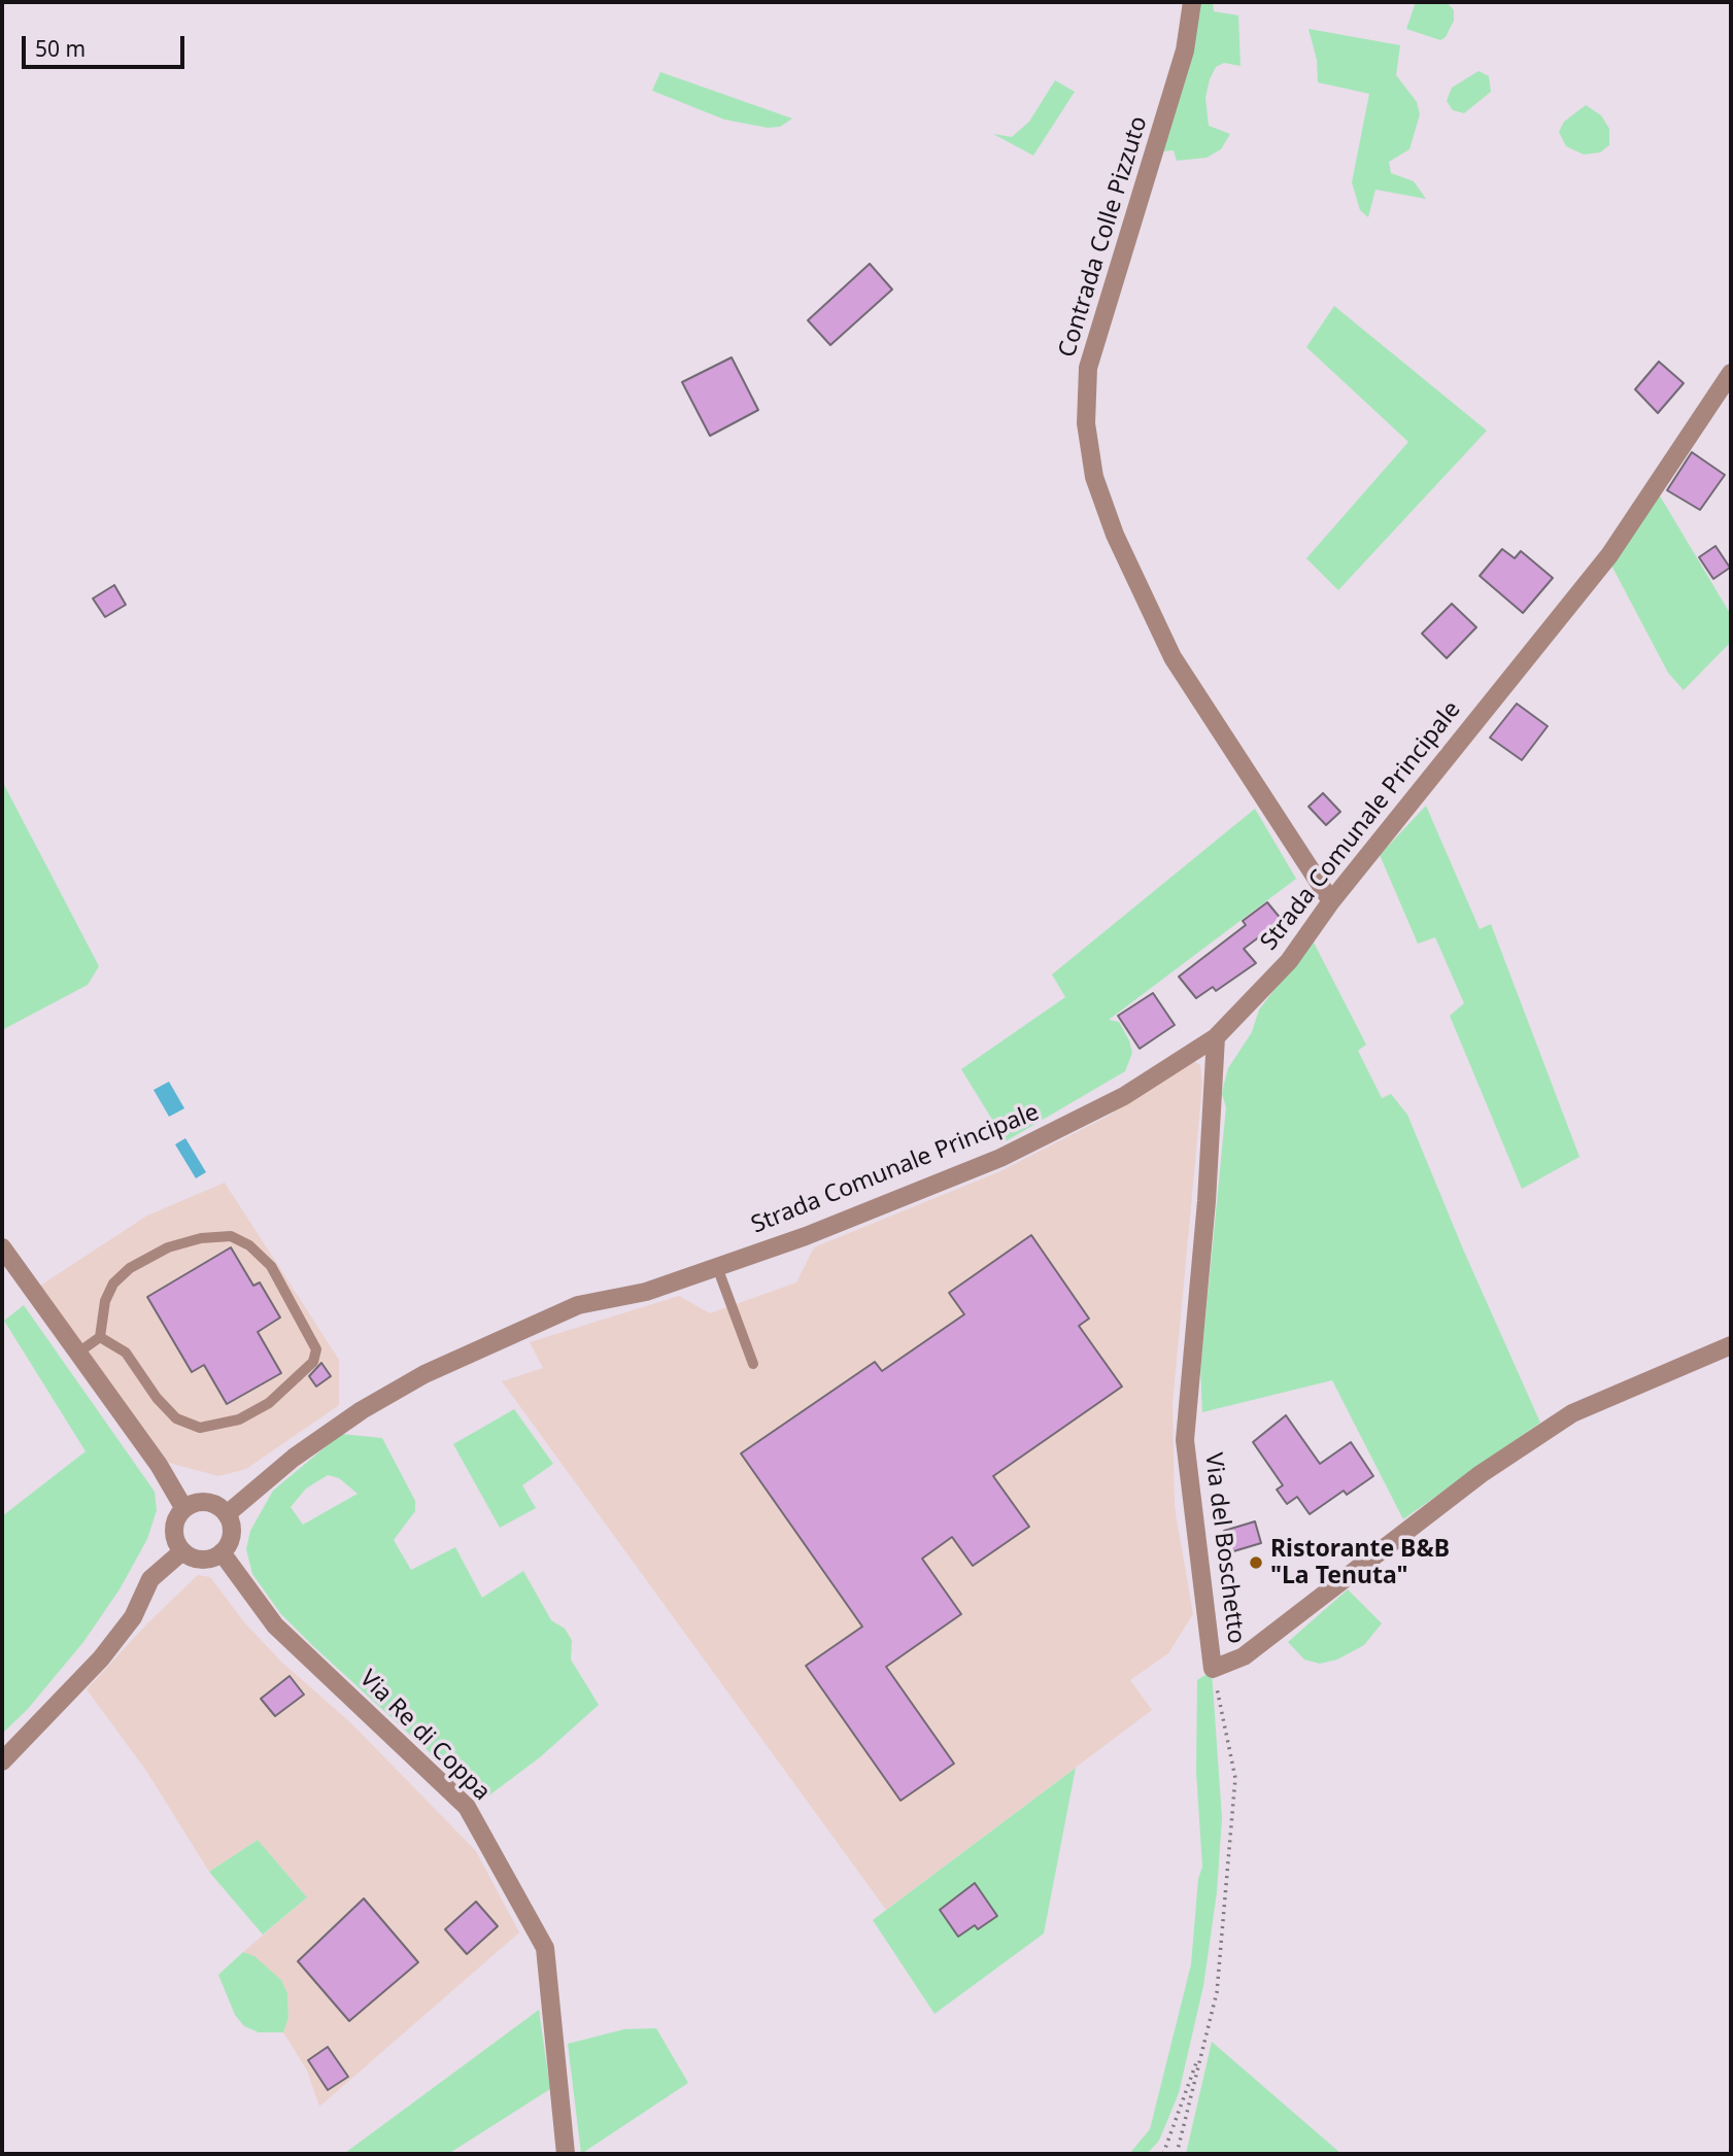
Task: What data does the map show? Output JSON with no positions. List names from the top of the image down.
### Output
{
  "streets": {
    "street": [
      "Contrada Colle Pizzuto",
      "Strada Comunale Principale",
      "Via del Boschetto",
      "Via Re di Coppa"
    ]
  },
  "crossings": [
    ["Contrada Colle Pizzuto", "Strada Comunale Principale"],
    ["Strada Comunale Principale", "Via del Boschetto"],
    ["Strada Comunale Principale", "Via Re di Coppa"]
  ],
  "places": ["Ristorante B&B \"La Tenuta\""],
  "scale_bar": "50 m"
}
